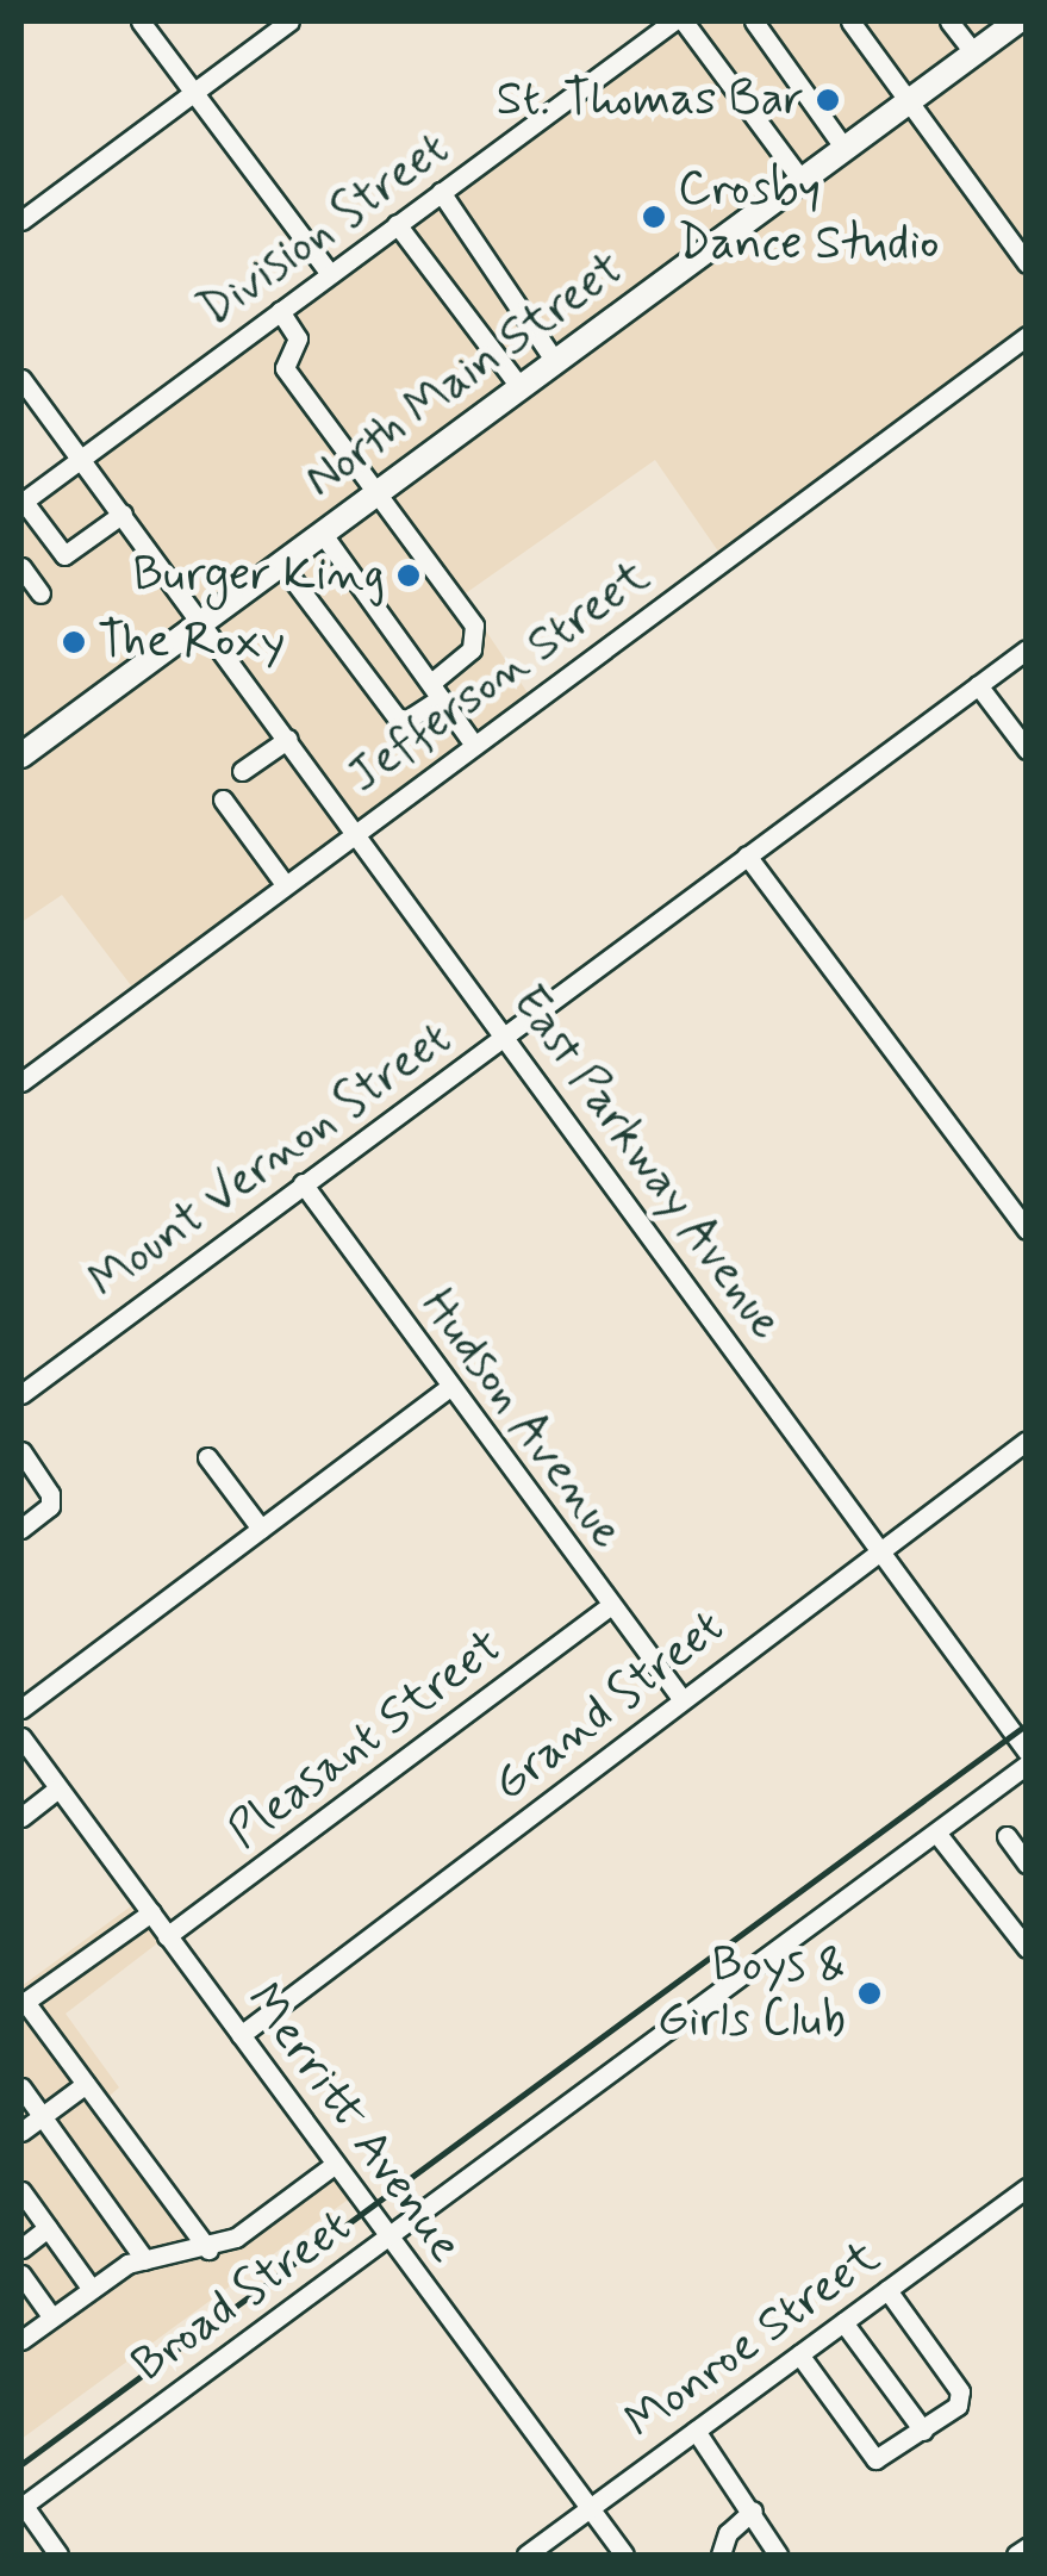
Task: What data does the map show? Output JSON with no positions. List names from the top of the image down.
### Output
{
  "streets": {
    "main road": ["North Main Street"],
    "street": [
      "Division Street",
      "Jefferson Street",
      "Mount Vernon Street",
      "East Parkway Avenue",
      "Hudson Avenue",
      "Grand Street",
      "Pleasant Street",
      "Merritt Avenue",
      "Broad Street",
      "Monroe Street"
    ]
  },
  "crossings": [
    ["Division Street", "East Parkway Avenue"],
    ["North Main Street", "East Parkway Avenue"],
    ["Jefferson Street", "East Parkway Avenue"],
    ["Mount Vernon Street", "East Parkway Avenue"],
    ["Mount Vernon Street", "Hudson Avenue"],
    ["East Parkway Avenue", "Grand Street"],
    ["Hudson Avenue", "Grand Street"],
    ["Hudson Avenue", "Pleasant Street"],
    ["Grand Street", "Merritt Avenue"],
    ["Pleasant Street", "Merritt Avenue"],
    ["Merritt Avenue", "Broad Street"],
    ["Merritt Avenue", "Monroe Street"]
  ],
  "places": [
    "St. Thomas Bar",
    "Crosby Dance Studio",
    "Burger King",
    "The Roxy",
    "Boys & Girls Club"
  ]
}
